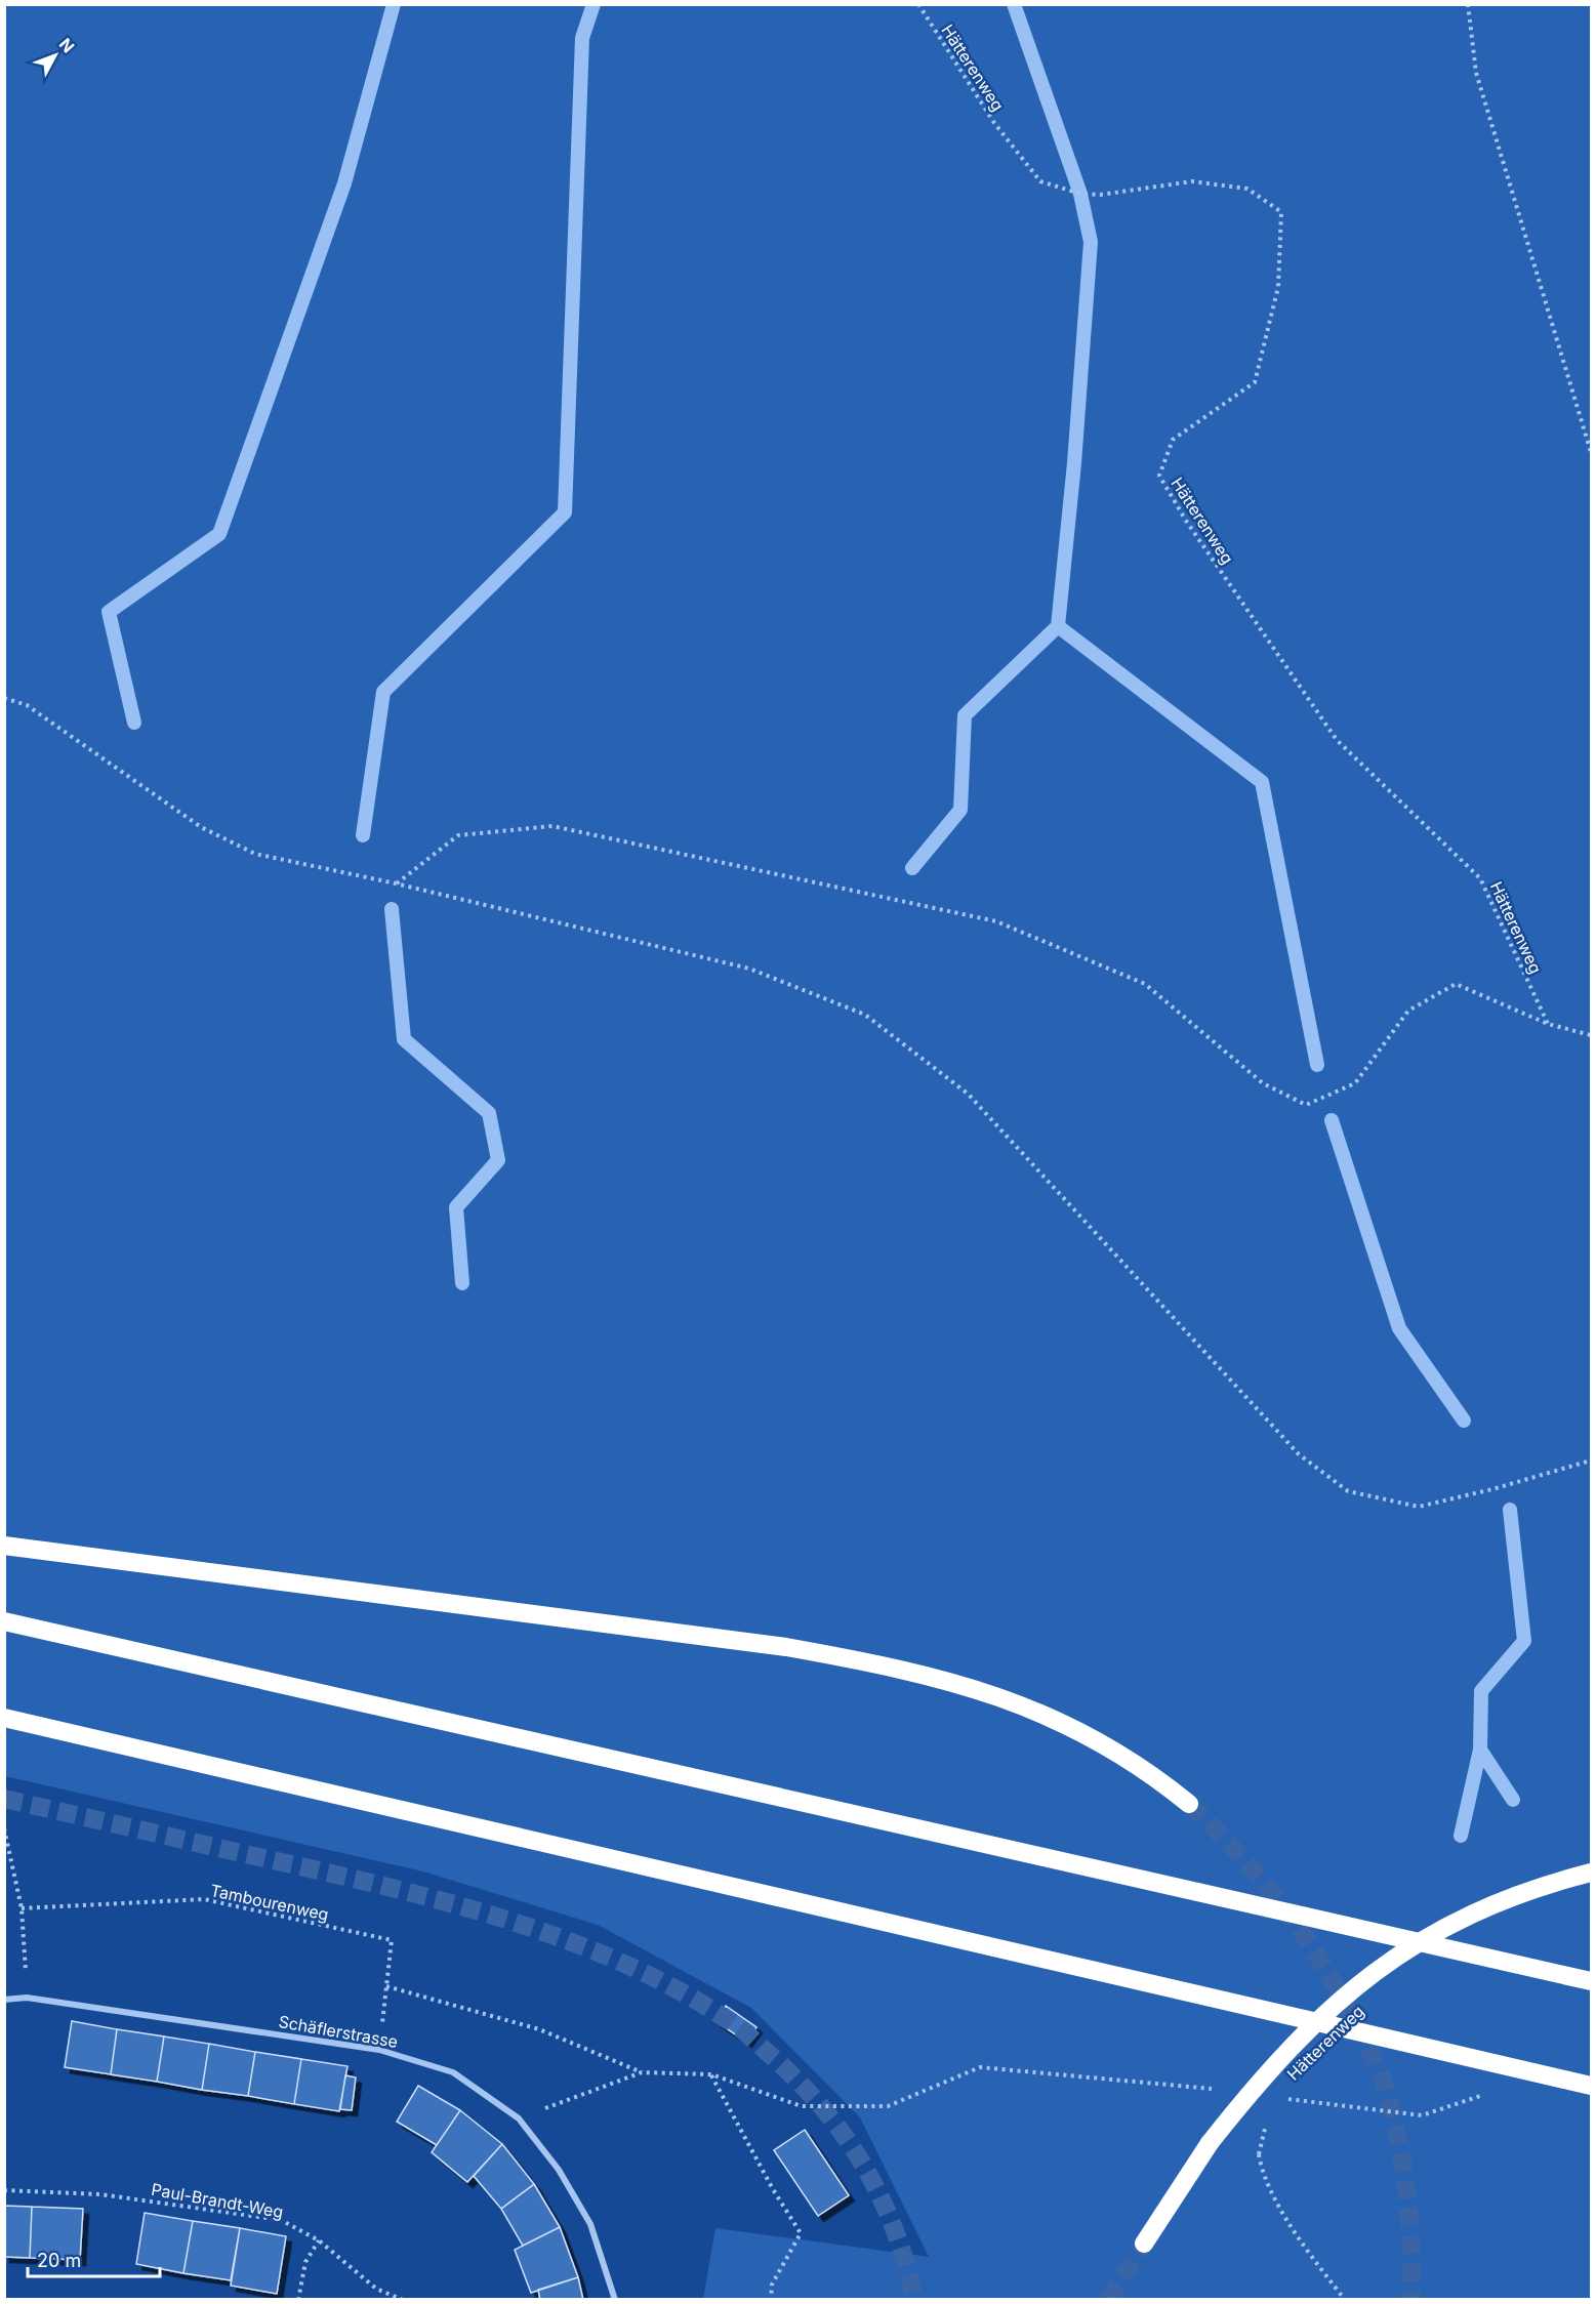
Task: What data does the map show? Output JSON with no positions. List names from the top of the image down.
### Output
{
  "streets": {
    "street": ["Schäflerstrasse"],
    "path": ["Hätterenweg", "Tambourenweg", "Paul-Brandt-Weg"]
  },
  "crossings": [
    ["Tambourenweg", "Schäflerstrasse"]
  ],
  "scale_bar": "20 m",
  "north": "top right"
}
